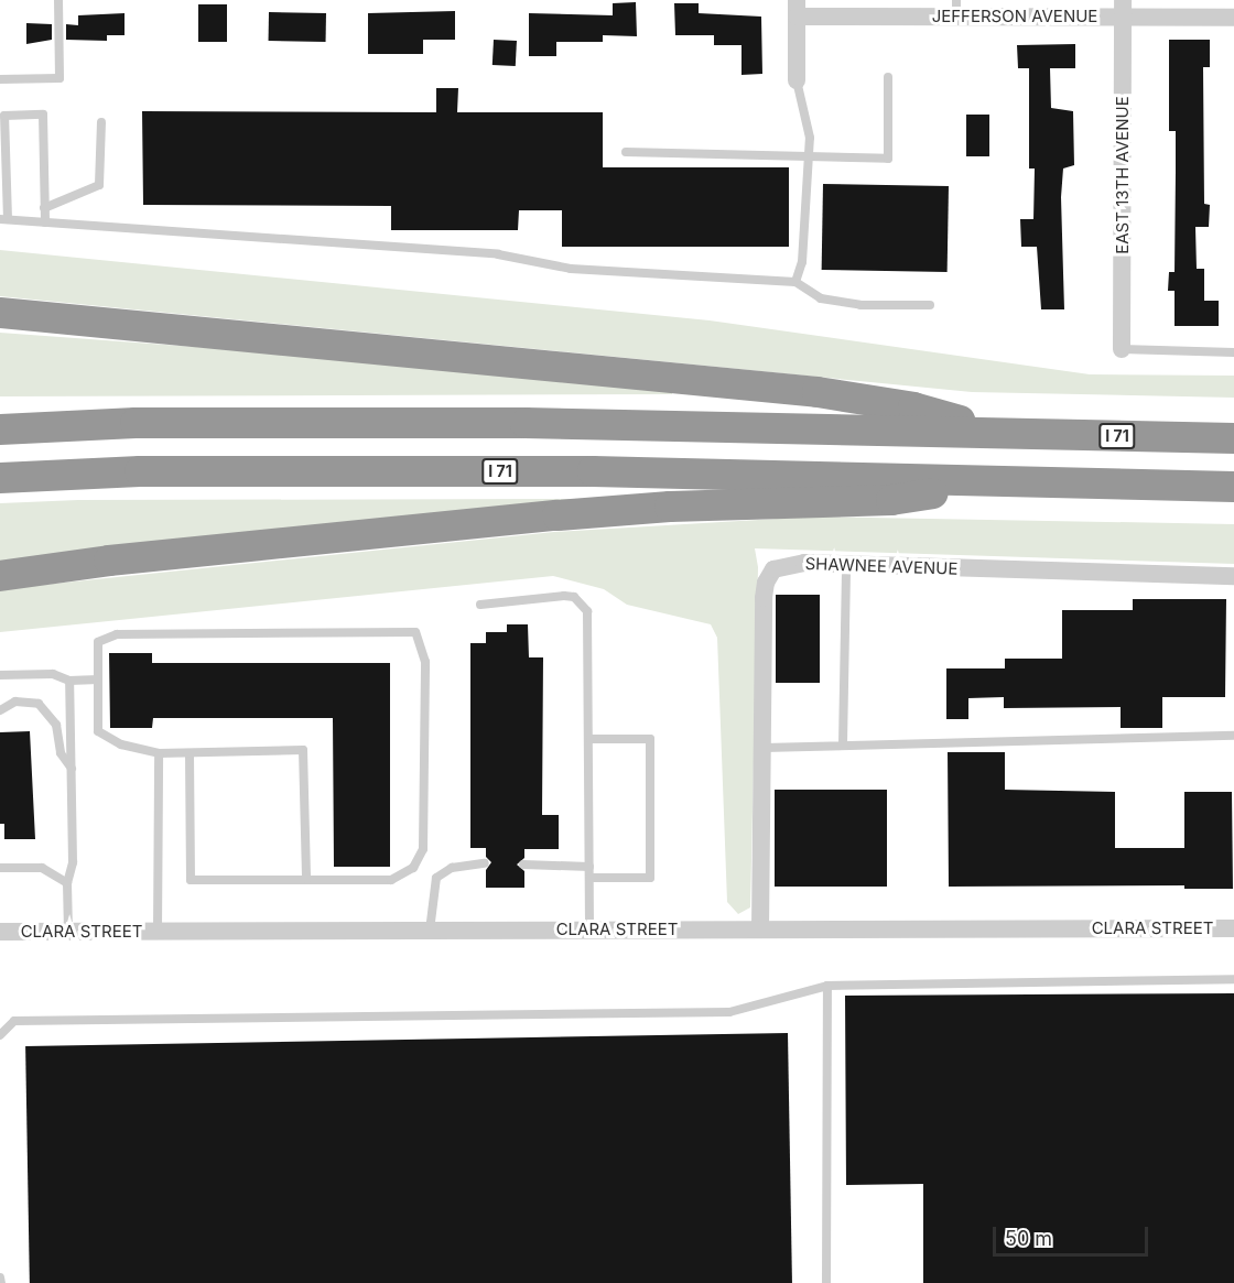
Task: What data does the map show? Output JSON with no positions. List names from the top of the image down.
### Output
{
  "streets": {
    "highway": ["I 71"],
    "street": [
      "JEFFERSON AVENUE",
      "EAST 13TH AVENUE",
      "SHAWNEE AVENUE",
      "CLARA STREET"
    ]
  },
  "crossings": [
    ["JEFFERSON AVENUE", "EAST 13TH AVENUE"],
    ["SHAWNEE AVENUE", "CLARA STREET"]
  ],
  "scale_bar": "50 m"
}
